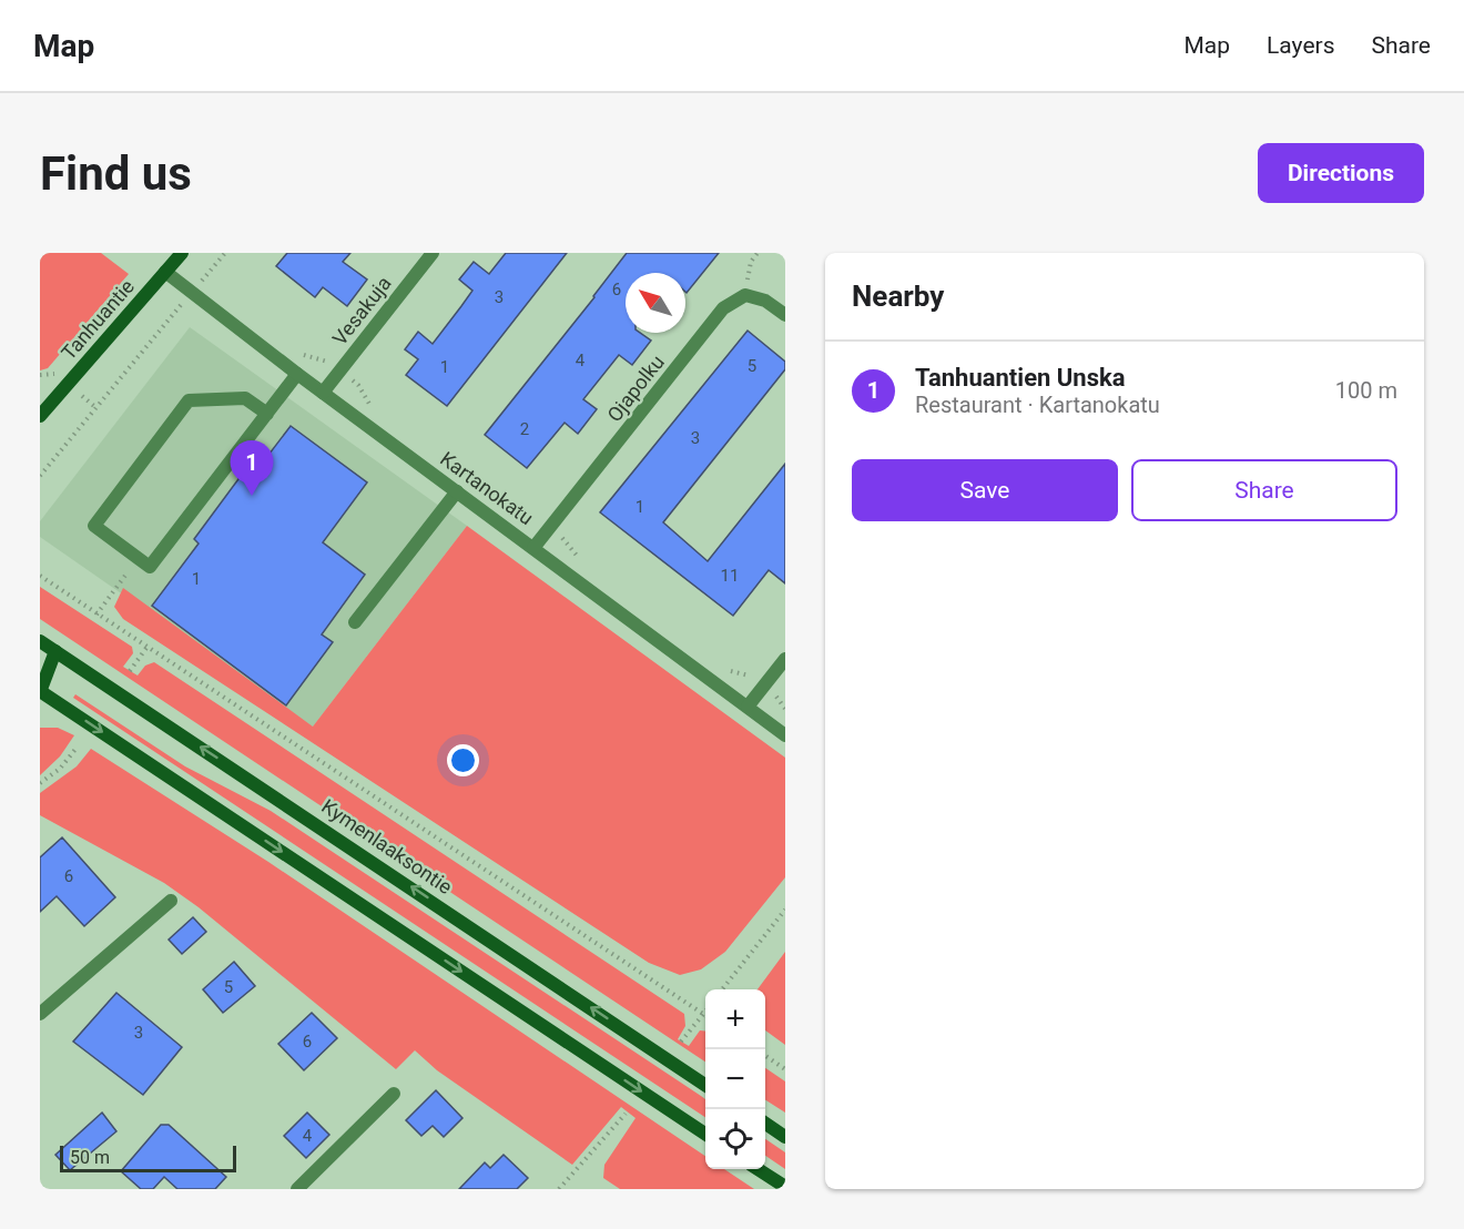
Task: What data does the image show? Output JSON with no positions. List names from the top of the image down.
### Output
{
  "streets": {
    "main road": ["Tanhuantie", "Kymenlaaksontie"],
    "street": ["Vesakuja", "Ojapolku", "Kartanokatu"]
  },
  "crossings": [
    ["Vesakuja", "Kartanokatu"],
    ["Tanhuantie", "Kartanokatu"],
    ["Ojapolku", "Kartanokatu"]
  ],
  "house_numbers": [
    "6",
    "3",
    "4",
    "5",
    "1",
    "2",
    "3",
    "1",
    "11",
    "1",
    "6",
    "5",
    "3",
    "6",
    "4"
  ],
  "scale_bar": "50 m",
  "north": "top left",
  "page": {
    "header": "Map",
    "nav": ["Map", "Layers", "Share"],
    "buttons": [
      "Directions",
      ["Save", "Share"]
    ],
    "title": "Find us",
    "heading": "Nearby",
    "list": [
      {
        "mark": "1",
        "name": "Tanhuantien Unska",
        "note": "Restaurant · Kartanokatu",
        "value": "100 m"
      }
    ],
    "pins": "1",
    "map_buttons": ["+", "−"],
    "scale": "50 m"
  }
}
